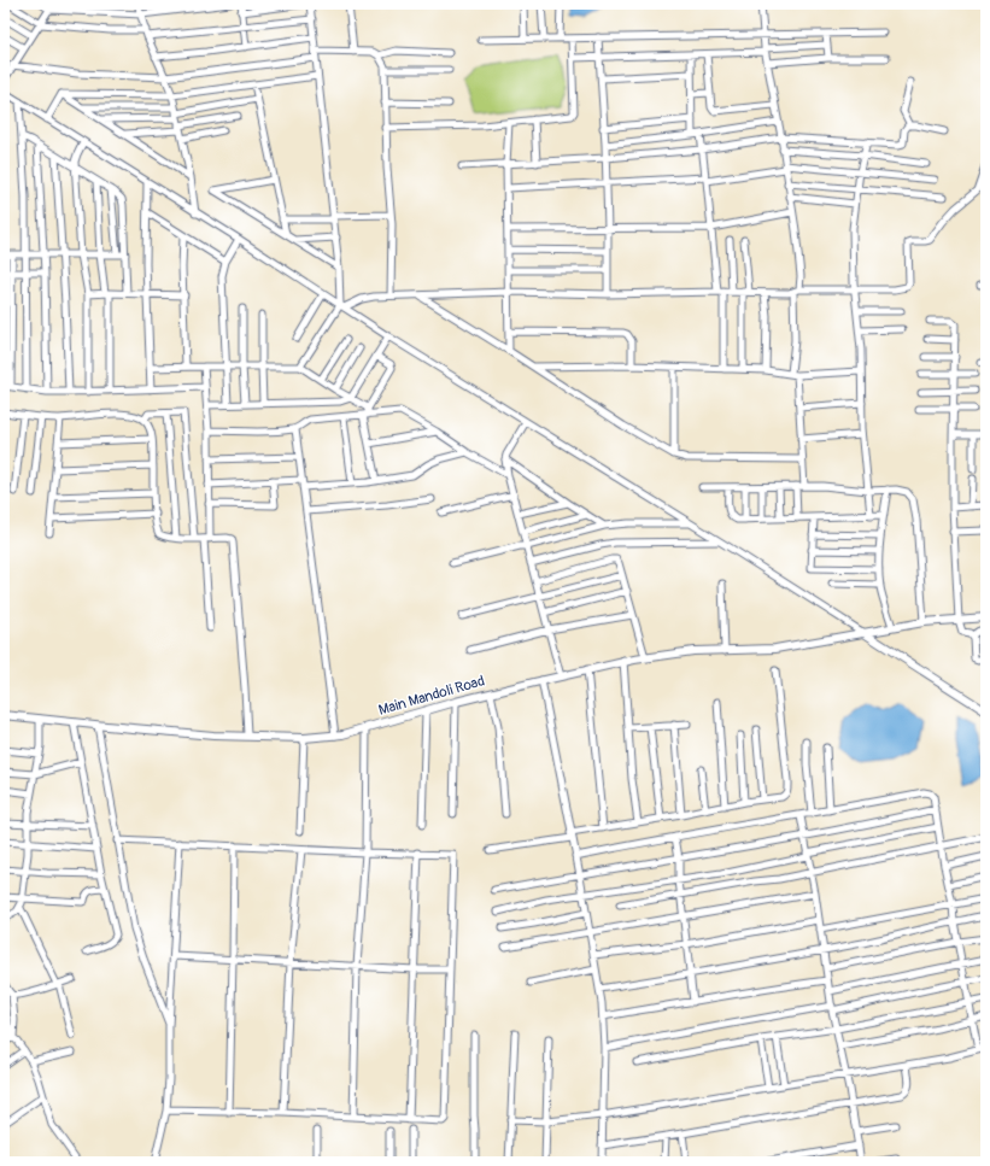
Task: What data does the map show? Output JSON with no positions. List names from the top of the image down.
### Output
{
  "streets": {
    "street": ["Main Mandoli Road"]
  }
}
